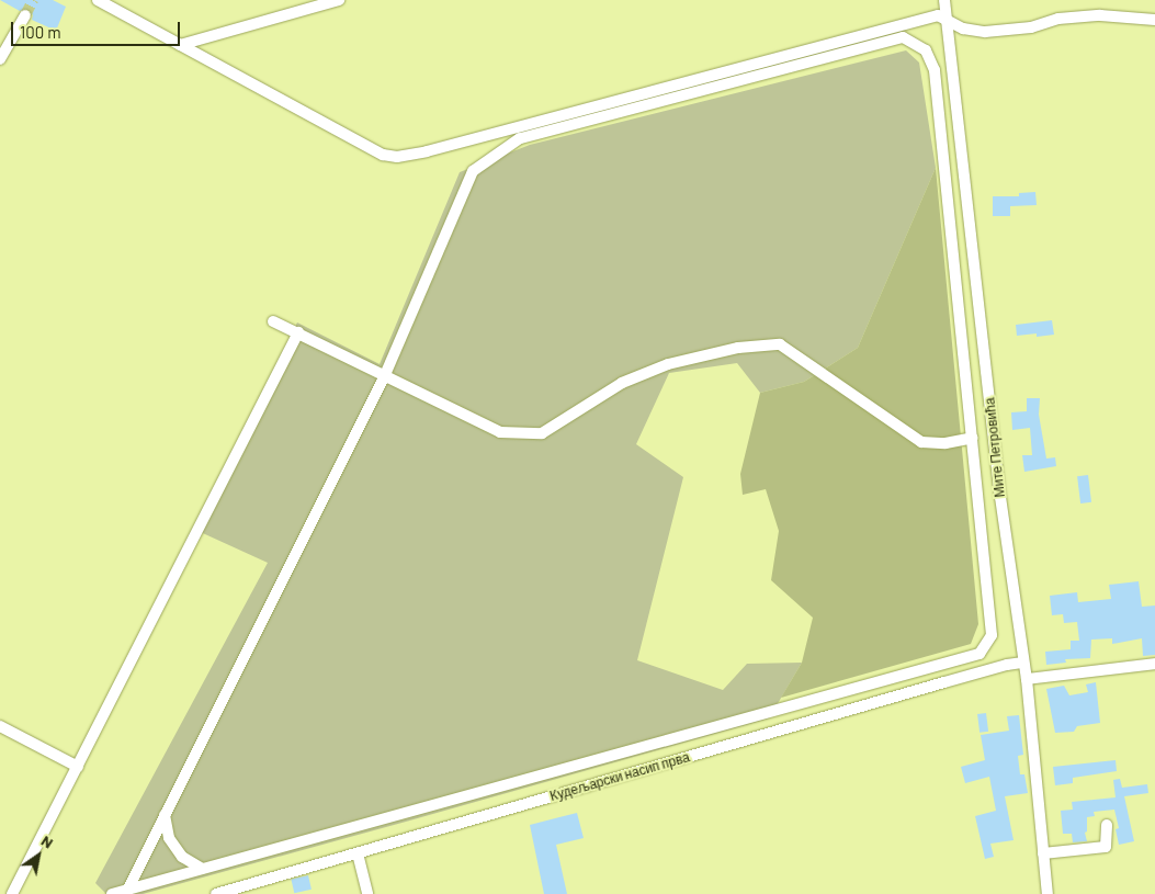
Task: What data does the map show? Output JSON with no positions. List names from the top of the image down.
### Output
{
  "streets": {
    "street": ["Мите Петровића", "Кудељарски насип прва"]
  },
  "crossings": [
    ["Мите Петровића", "Кудељарски насип прва"]
  ],
  "scale_bar": "100 m",
  "north": "top right"
}
